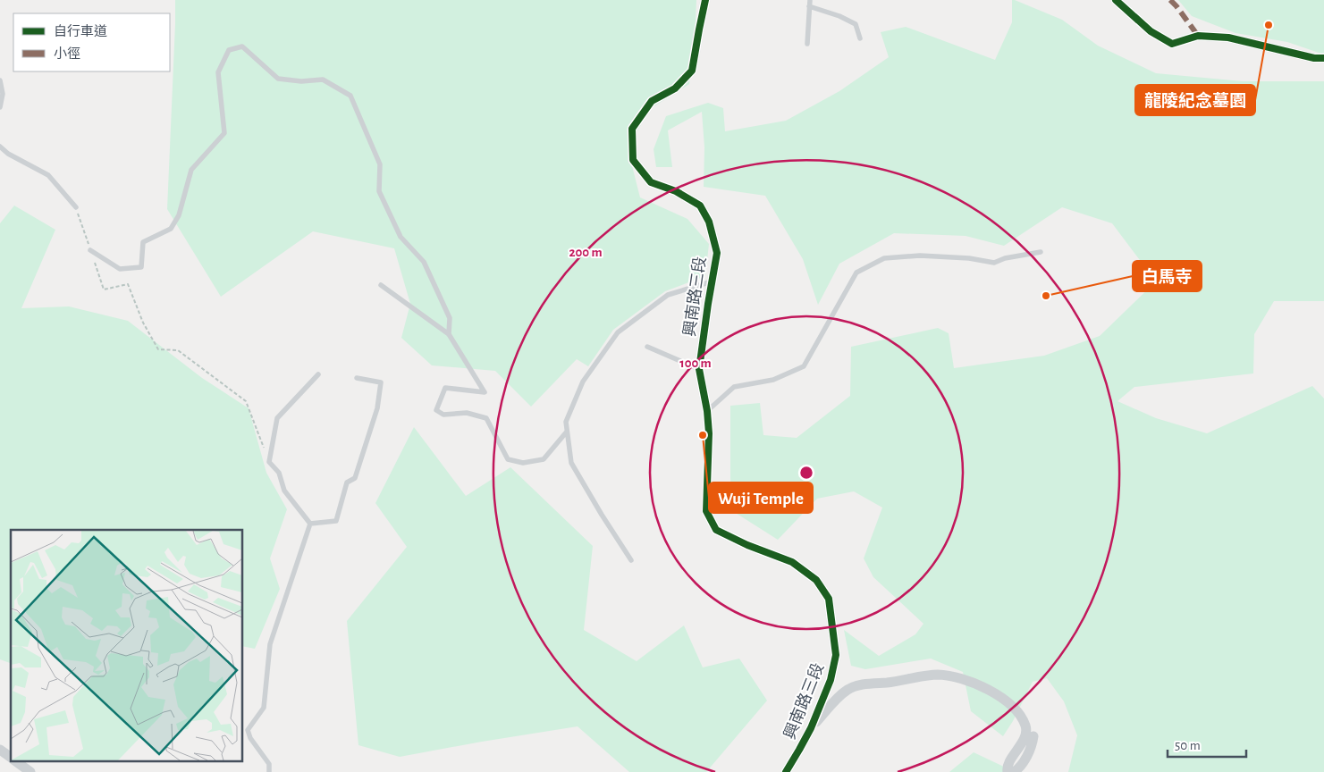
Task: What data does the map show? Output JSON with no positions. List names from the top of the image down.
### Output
{
  "streets": {
    "street": ["興南路三段"]
  },
  "places": ["龍陵紀念墓園", "白馬寺", "Wuji Temple"],
  "legend": ["自行車道", "小徑"],
  "scale_bar": "50 m",
  "rings": ["200 m", "100 m"]
}
